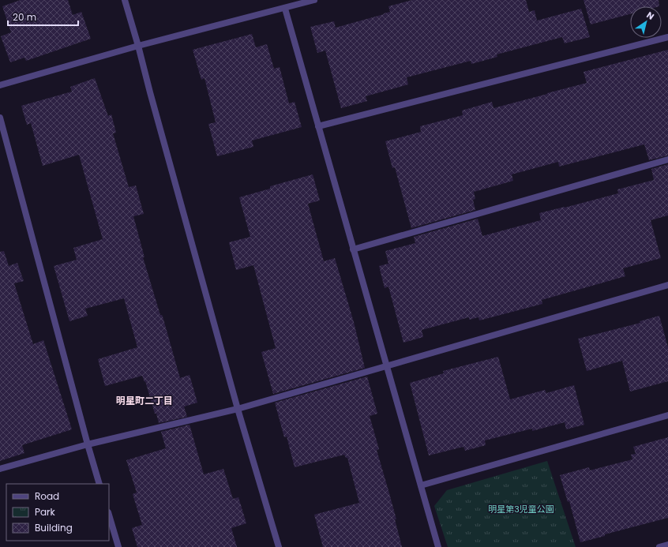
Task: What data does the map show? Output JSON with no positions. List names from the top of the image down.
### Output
{
  "districts": ["明星町二丁目"],
  "parks": ["明星第3児童公園"],
  "legend": ["Road", "Park", "Building"],
  "scale_bar": "20 m",
  "north": "top right"
}
